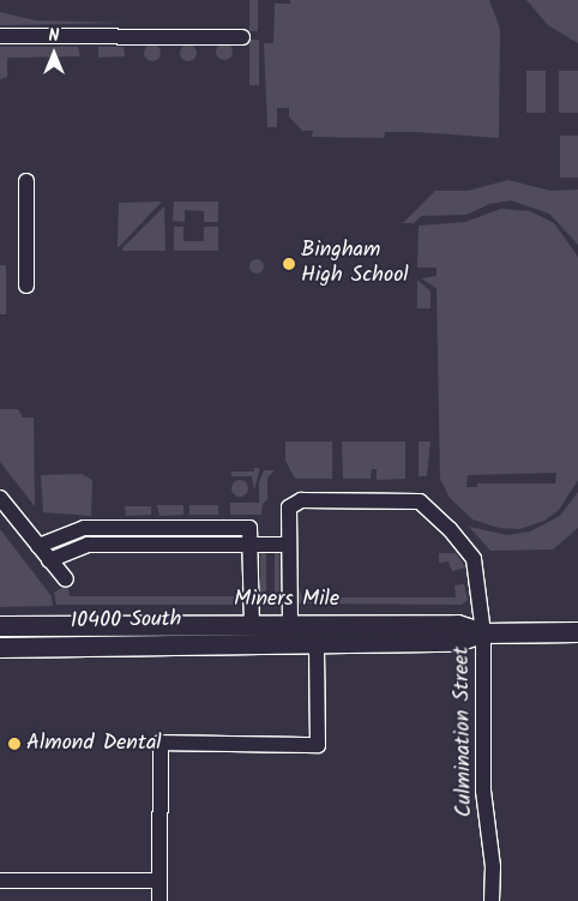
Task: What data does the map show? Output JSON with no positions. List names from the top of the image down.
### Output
{
  "streets": {
    "main road": ["Miners Mile", "10400 South"],
    "street": ["Culmination Street"]
  },
  "crossings": [
    ["Miners Mile", "10400 South"],
    ["Miners Mile", "Culmination Street"]
  ],
  "places": ["Bingham High School", "Almond Dental"],
  "north": "top"
}
